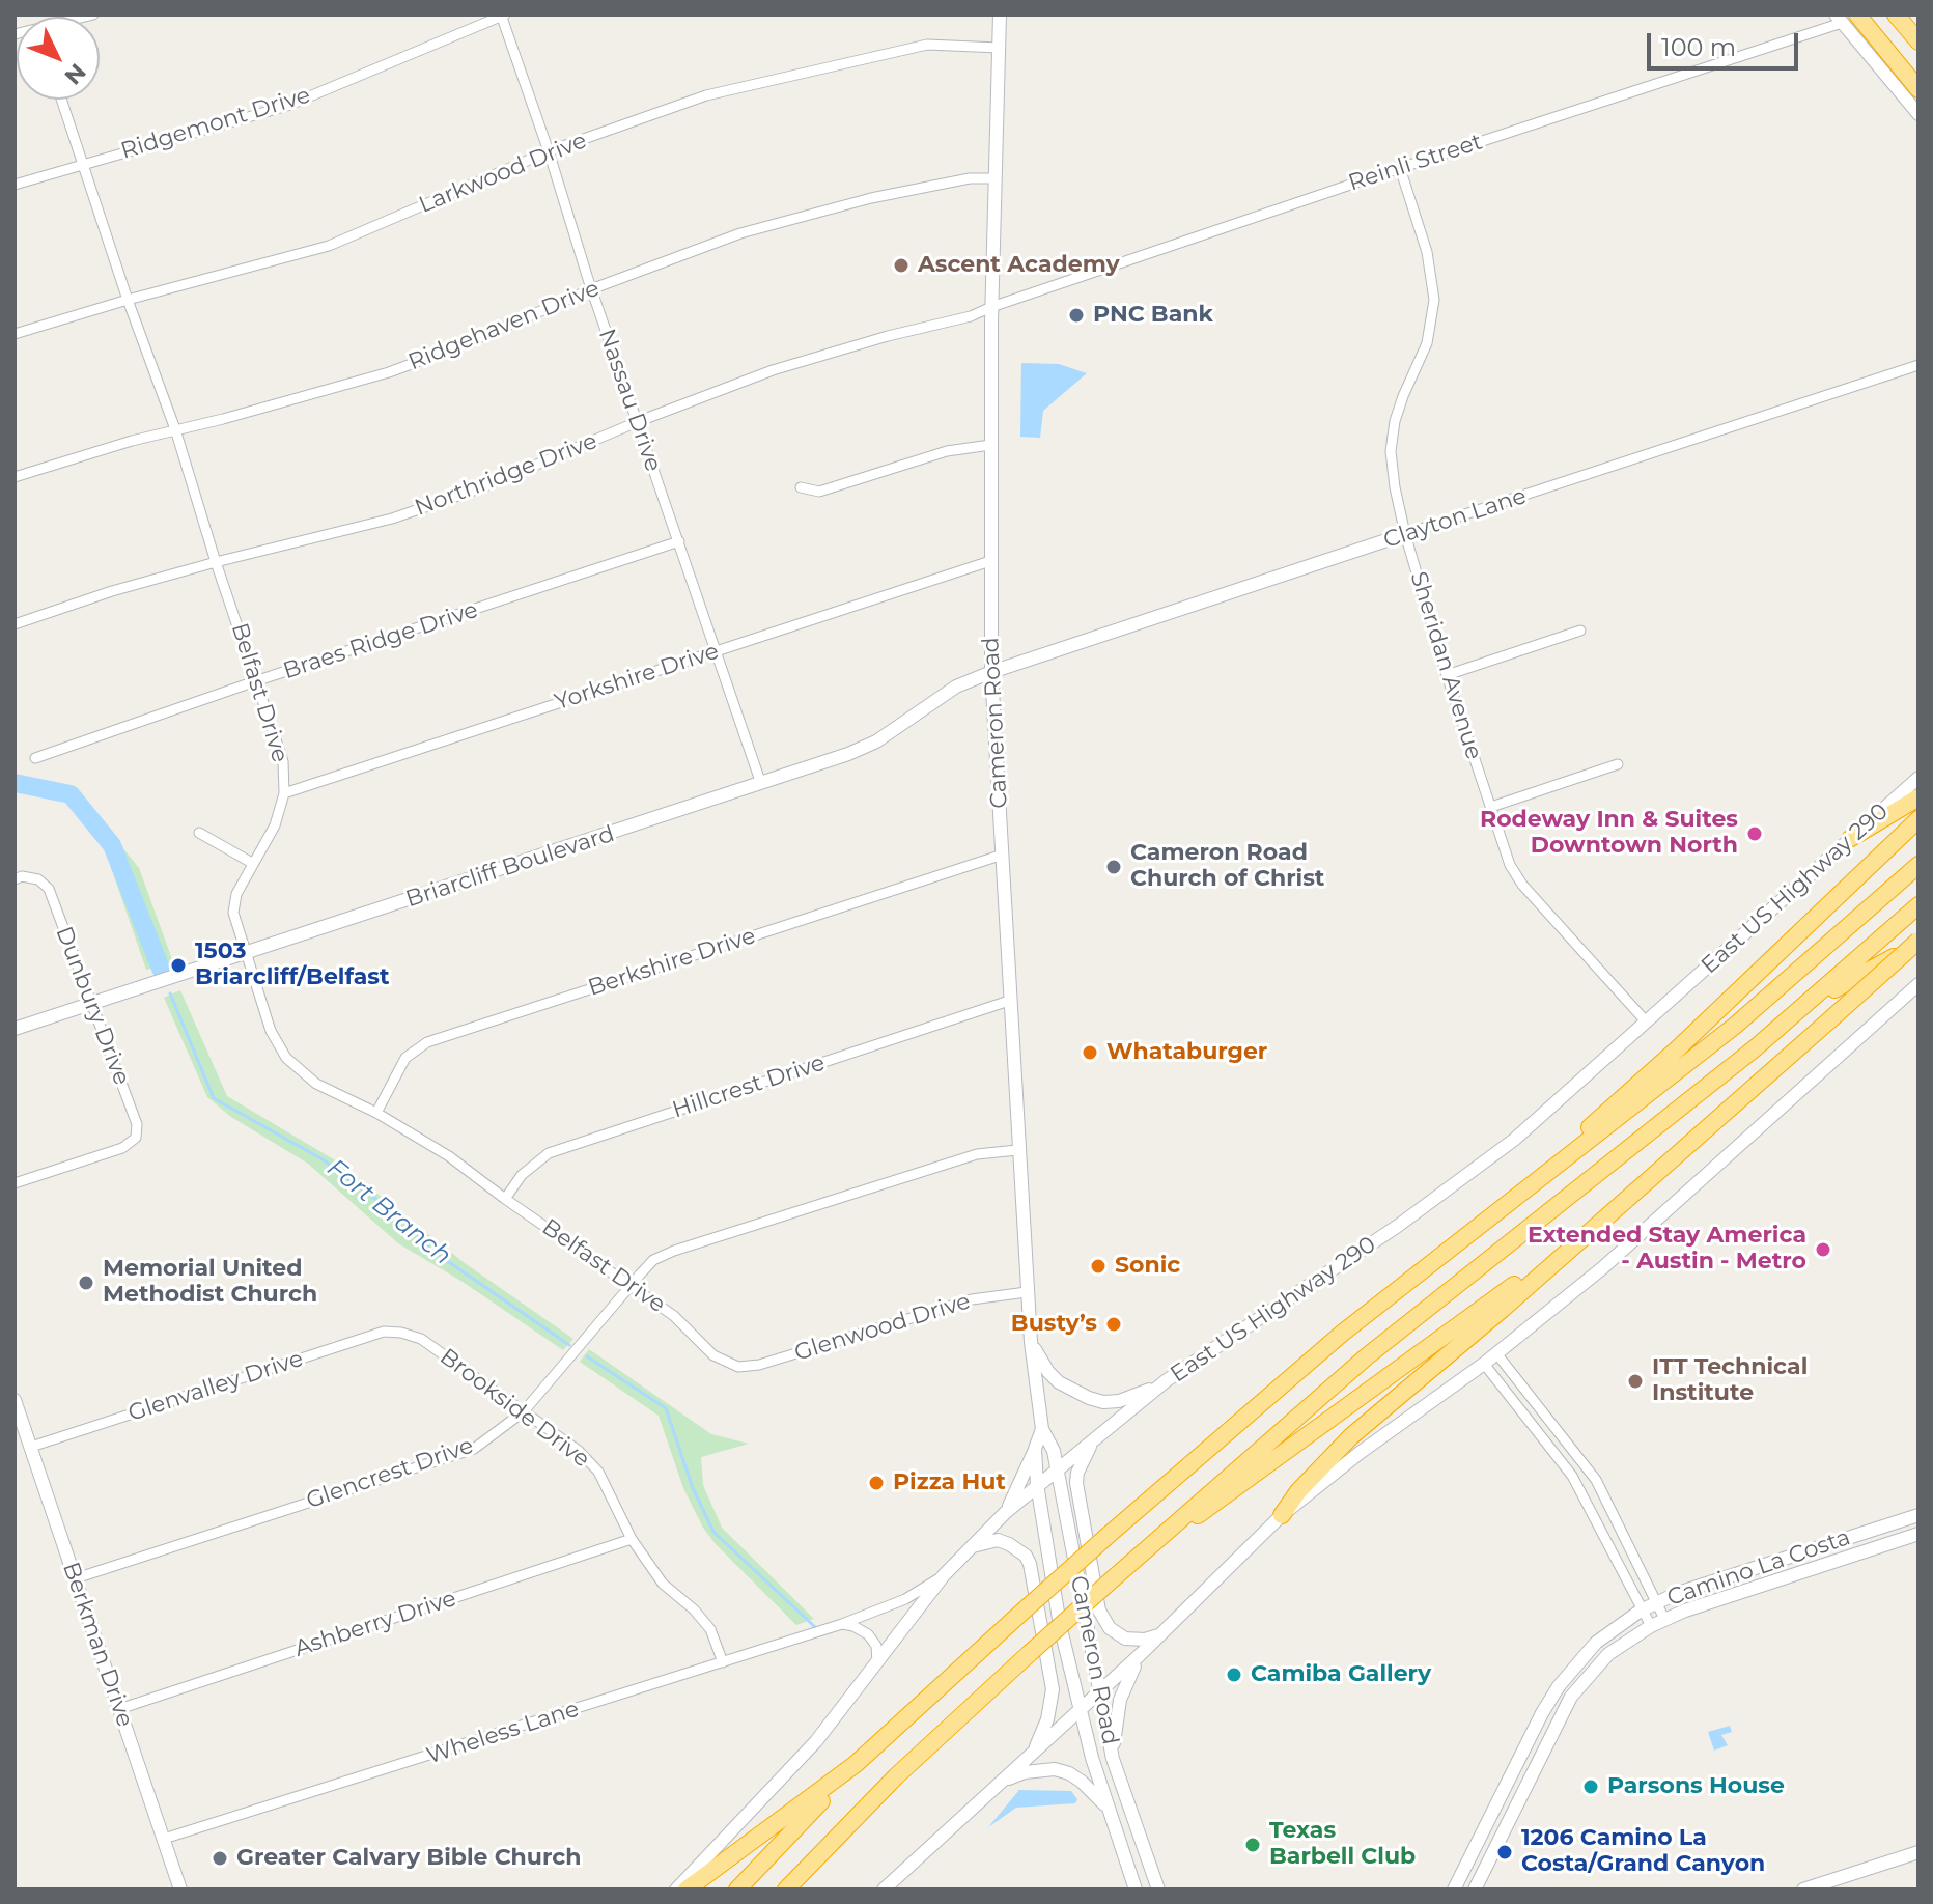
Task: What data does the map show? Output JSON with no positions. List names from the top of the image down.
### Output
{
  "streets": {
    "main road": [
      "Clayton Lane",
      "Cameron Road",
      "Briarcliff Boulevard",
      "East US Highway 290",
      "Camino La Costa",
      "Berkman Drive"
    ],
    "street": [
      "Ridgemont Drive",
      "Reinli Street",
      "Larkwood Drive",
      "Ridgehaven Drive",
      "Nassau Drive",
      "Northridge Drive",
      "Braes Ridge Drive",
      "Sheridan Avenue",
      "Yorkshire Drive",
      "Belfast Drive",
      "Berkshire Drive",
      "Dunbury Drive",
      "Hillcrest Drive",
      "Glenwood Drive",
      "Glenvalley Drive",
      "Brookside Drive",
      "Glencrest Drive",
      "Ashberry Drive",
      "Wheless Lane"
    ]
  },
  "crossings": [
    ["Ridgemont Drive", "Nassau Drive"],
    ["Ridgemont Drive", "Belfast Drive"],
    ["Reinli Street", "Northridge Drive"],
    ["Reinli Street", "Sheridan Avenue"],
    ["Reinli Street", "Cameron Road"],
    ["Larkwood Drive", "Nassau Drive"],
    ["Larkwood Drive", "Belfast Drive"],
    ["Larkwood Drive", "Cameron Road"],
    ["Ridgehaven Drive", "Nassau Drive"],
    ["Ridgehaven Drive", "Belfast Drive"],
    ["Ridgehaven Drive", "Cameron Road"],
    ["Nassau Drive", "Northridge Drive"],
    ["Nassau Drive", "Braes Ridge Drive"],
    ["Nassau Drive", "Yorkshire Drive"],
    ["Nassau Drive", "Briarcliff Boulevard"],
    ["Northridge Drive", "Belfast Drive"],
    ["Northridge Drive", "Cameron Road"],
    ["Clayton Lane", "Sheridan Avenue"],
    ["Clayton Lane", "Cameron Road"],
    ["Clayton Lane", "Briarcliff Boulevard"],
    ["Braes Ridge Drive", "Belfast Drive"],
    ["Sheridan Avenue", "East US Highway 290"],
    ["Yorkshire Drive", "Belfast Drive"],
    ["Yorkshire Drive", "Cameron Road"],
    ["Belfast Drive", "Briarcliff Boulevard"],
    ["Belfast Drive", "Berkshire Drive"],
    ["Belfast Drive", "Hillcrest Drive"],
    ["Belfast Drive", "Glenwood Drive"],
    ["Belfast Drive", "Glencrest Drive"],
    ["Cameron Road", "Briarcliff Boulevard"],
    ["Cameron Road", "East US Highway 290"],
    ["Cameron Road", "Berkshire Drive"],
    ["Cameron Road", "Hillcrest Drive"],
    ["Cameron Road", "Glenwood Drive"],
    ["Cameron Road", "Glencrest Drive"],
    ["Briarcliff Boulevard", "Dunbury Drive"],
    ["East US Highway 290", "Wheless Lane"],
    ["Glenvalley Drive", "Brookside Drive"],
    ["Glenvalley Drive", "Berkman Drive"],
    ["Brookside Drive", "Glencrest Drive"],
    ["Brookside Drive", "Ashberry Drive"],
    ["Brookside Drive", "Wheless Lane"],
    ["Glencrest Drive", "Berkman Drive"],
    ["Ashberry Drive", "Berkman Drive"],
    ["Berkman Drive", "Wheless Lane"]
  ],
  "water": ["Fort Branch"],
  "places": [
    "Ascent Academy",
    "PNC Bank",
    "Rodeway Inn & Suites Downtown North",
    "Cameron Road Church of Christ",
    "1503 Briarcliff/Belfast",
    "Whataburger",
    "Extended Stay America - Austin - Metro",
    "Sonic",
    "Memorial United Methodist Church",
    "Busty’s",
    "ITT Technical Institute",
    "Pizza Hut",
    "Camiba Gallery",
    "Parsons House",
    "Texas Barbell Club",
    "1206 Camino La Costa/Grand Canyon",
    "Greater Calvary Bible Church"
  ],
  "scale_bar": "100 m",
  "north": "bottom right"
}
